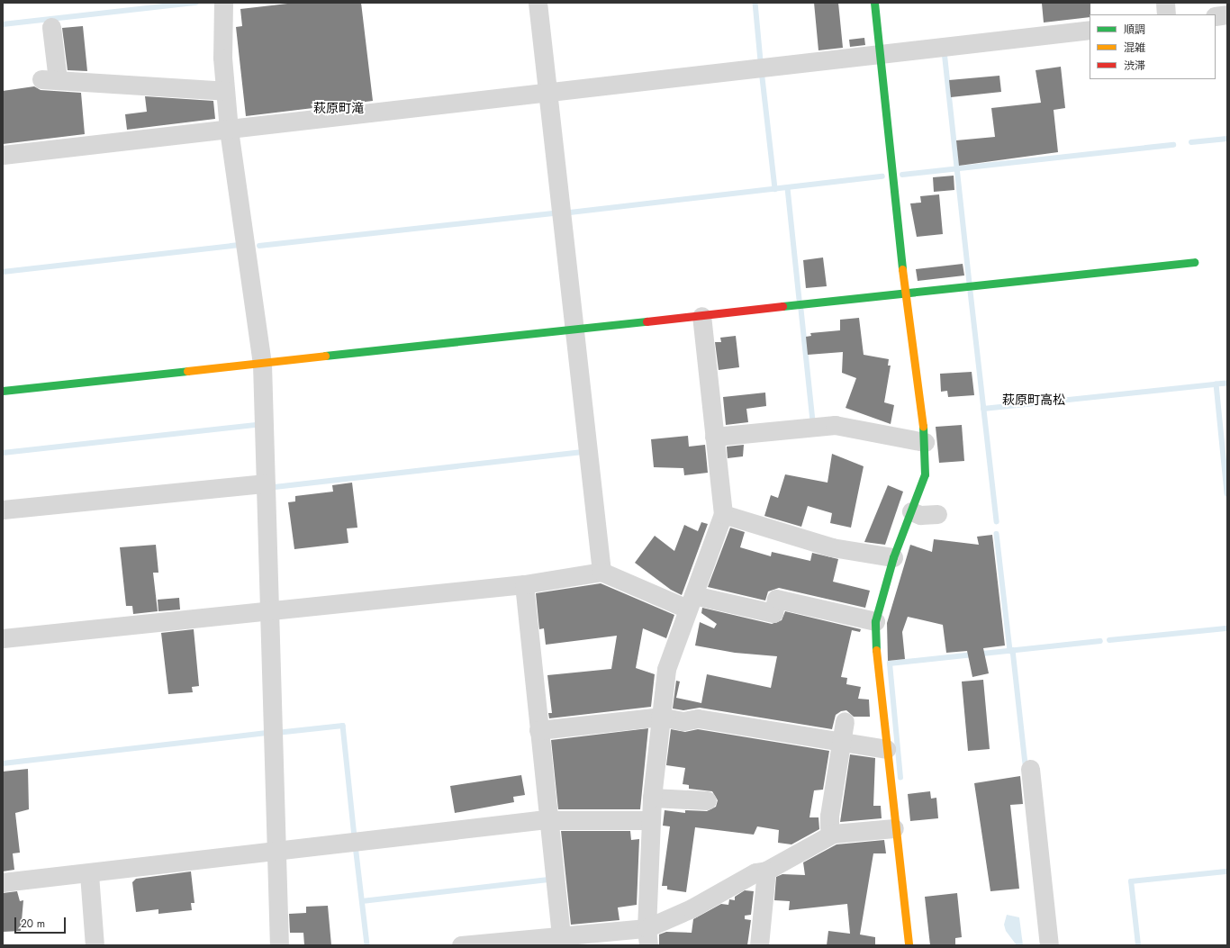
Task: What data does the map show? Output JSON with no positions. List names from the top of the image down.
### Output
{
  "districts": ["萩原町滝", "萩原町高松"],
  "legend": ["順調", "混雑", "渋滞"],
  "scale_bar": "20 m"
}
